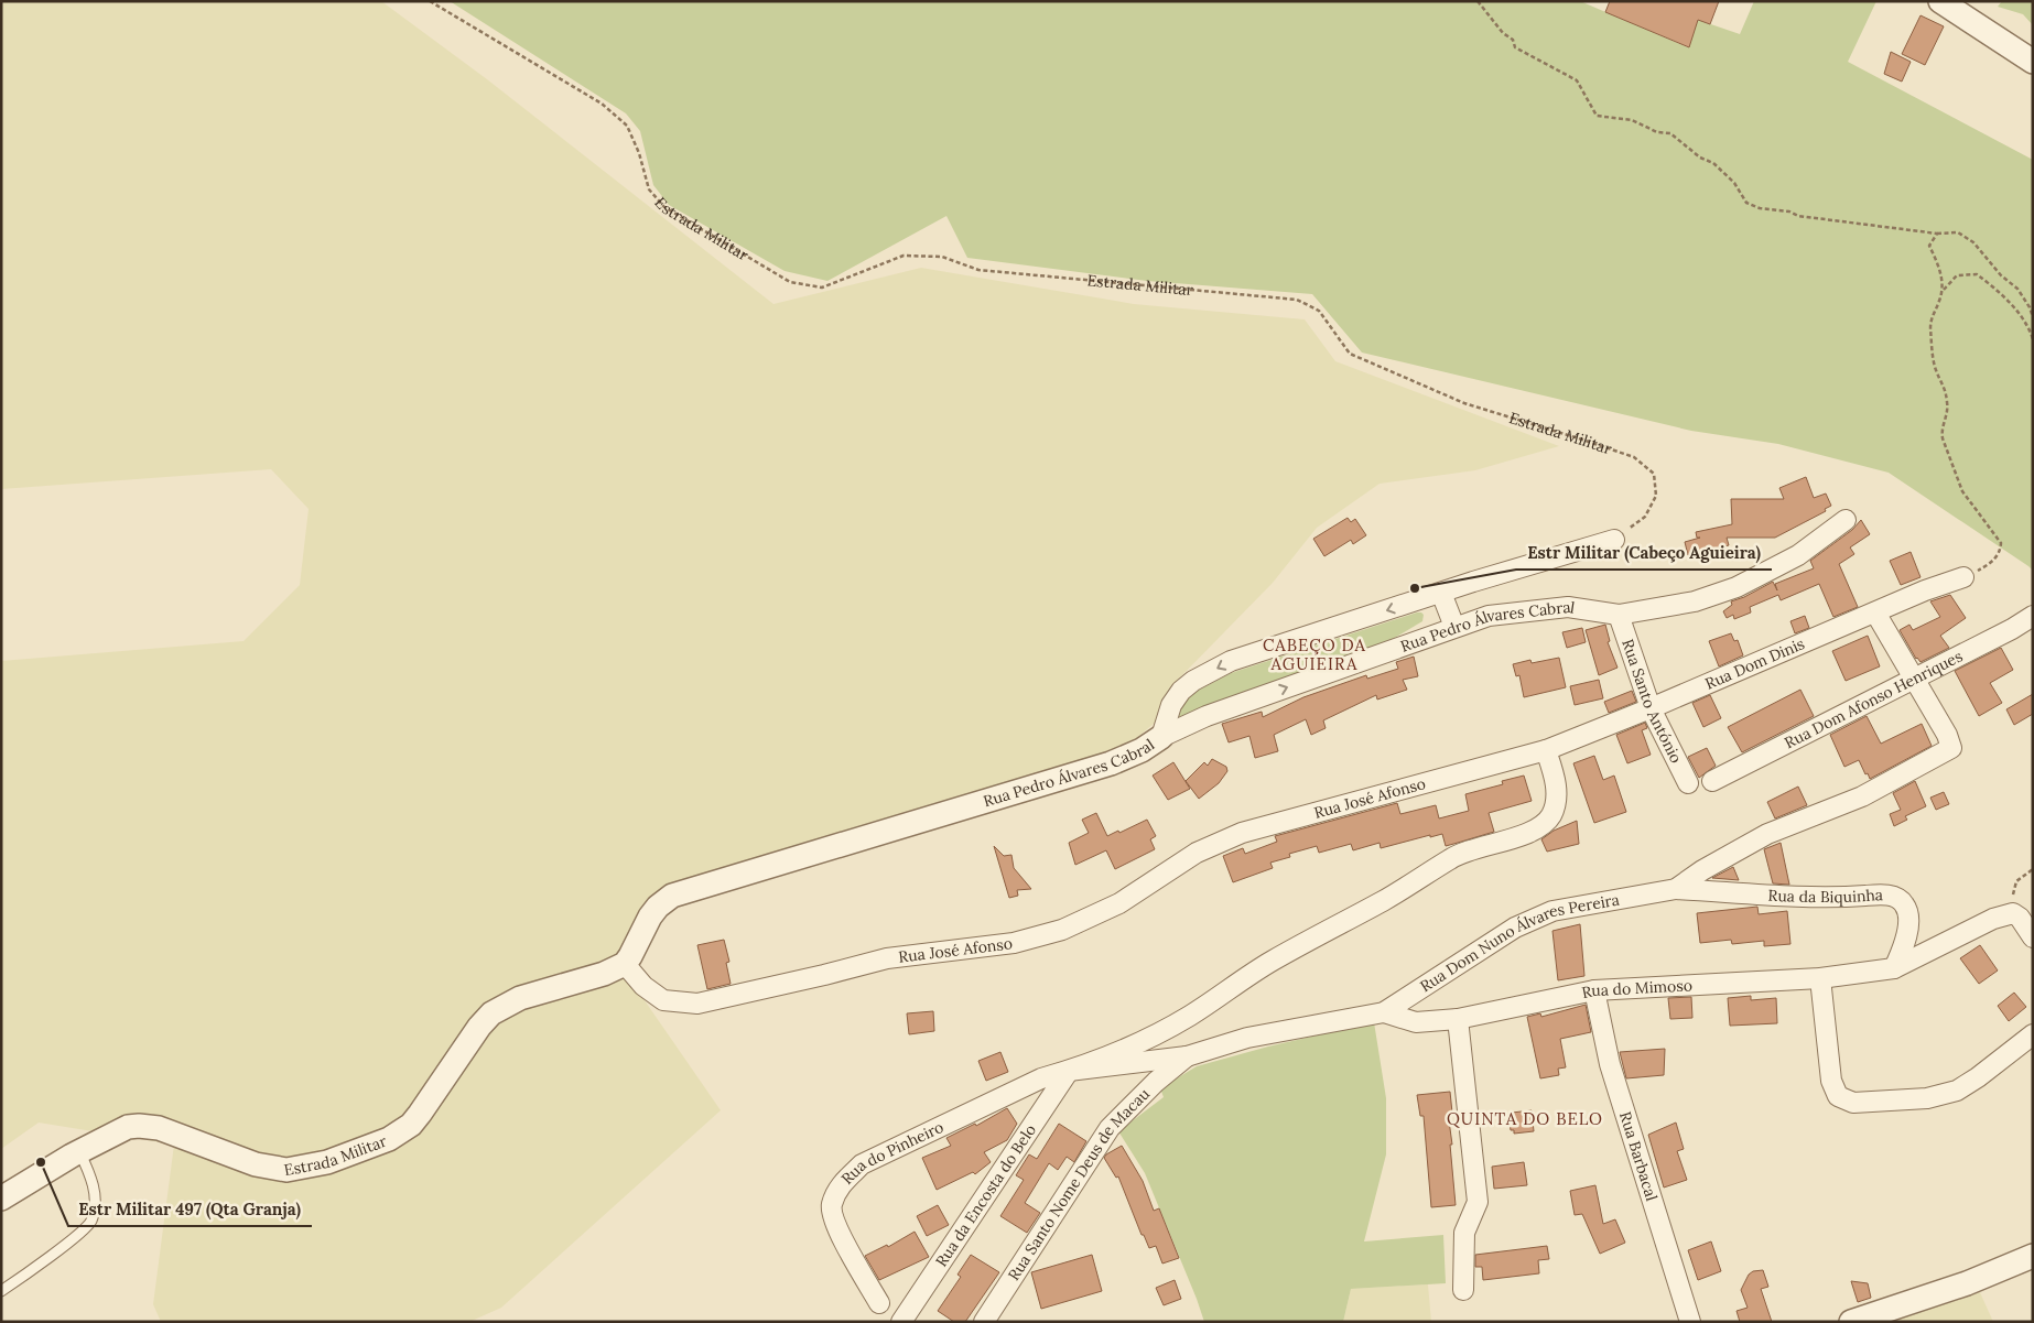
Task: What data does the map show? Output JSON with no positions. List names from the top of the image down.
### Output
{
  "streets": {
    "street": [
      "Estrada Militar",
      "Rua Pedro Álvares Cabral",
      "Rua Dom Dinis",
      "Rua Santo António",
      "Rua Dom Afonso Henriques",
      "Rua José Afonso",
      "Rua da Biquinha",
      "Rua Dom Nuno Álvares Pereira",
      "Rua do Mimoso",
      "Rua do Pinheiro",
      "Rua Barbacal",
      "Rua Santo Nome Deus de Macau",
      "Rua da Encosta do Belo"
    ]
  },
  "crossings": [
    ["Estrada Militar", "Rua Pedro Álvares Cabral"],
    ["Estrada Militar", "Rua José Afonso"],
    ["Rua Pedro Álvares Cabral", "Rua Santo António"],
    ["Rua Pedro Álvares Cabral", "Rua José Afonso"],
    ["Rua Dom Dinis", "Rua Santo António"],
    ["Rua Dom Dinis", "Rua José Afonso"],
    ["Rua Dom Afonso Henriques", "Rua Dom Nuno Álvares Pereira"],
    ["Rua da Biquinha", "Rua Dom Nuno Álvares Pereira"],
    ["Rua da Biquinha", "Rua do Mimoso"],
    ["Rua Dom Nuno Álvares Pereira", "Rua do Mimoso"],
    ["Rua Dom Nuno Álvares Pereira", "Rua do Pinheiro"],
    ["Rua Dom Nuno Álvares Pereira", "Rua Santo Nome Deus de Macau"],
    ["Rua Dom Nuno Álvares Pereira", "Rua da Encosta do Belo"],
    ["Rua do Mimoso", "Rua Barbacal"],
    ["Rua do Pinheiro", "Rua da Encosta do Belo"]
  ],
  "districts": ["CABEÇO DA AGUIEIRA", "QUINTA DO BELO"],
  "places": ["Estr Militar (Cabeço Aguieira)", "Estr Militar 497 (Qta Granja)"]
}
